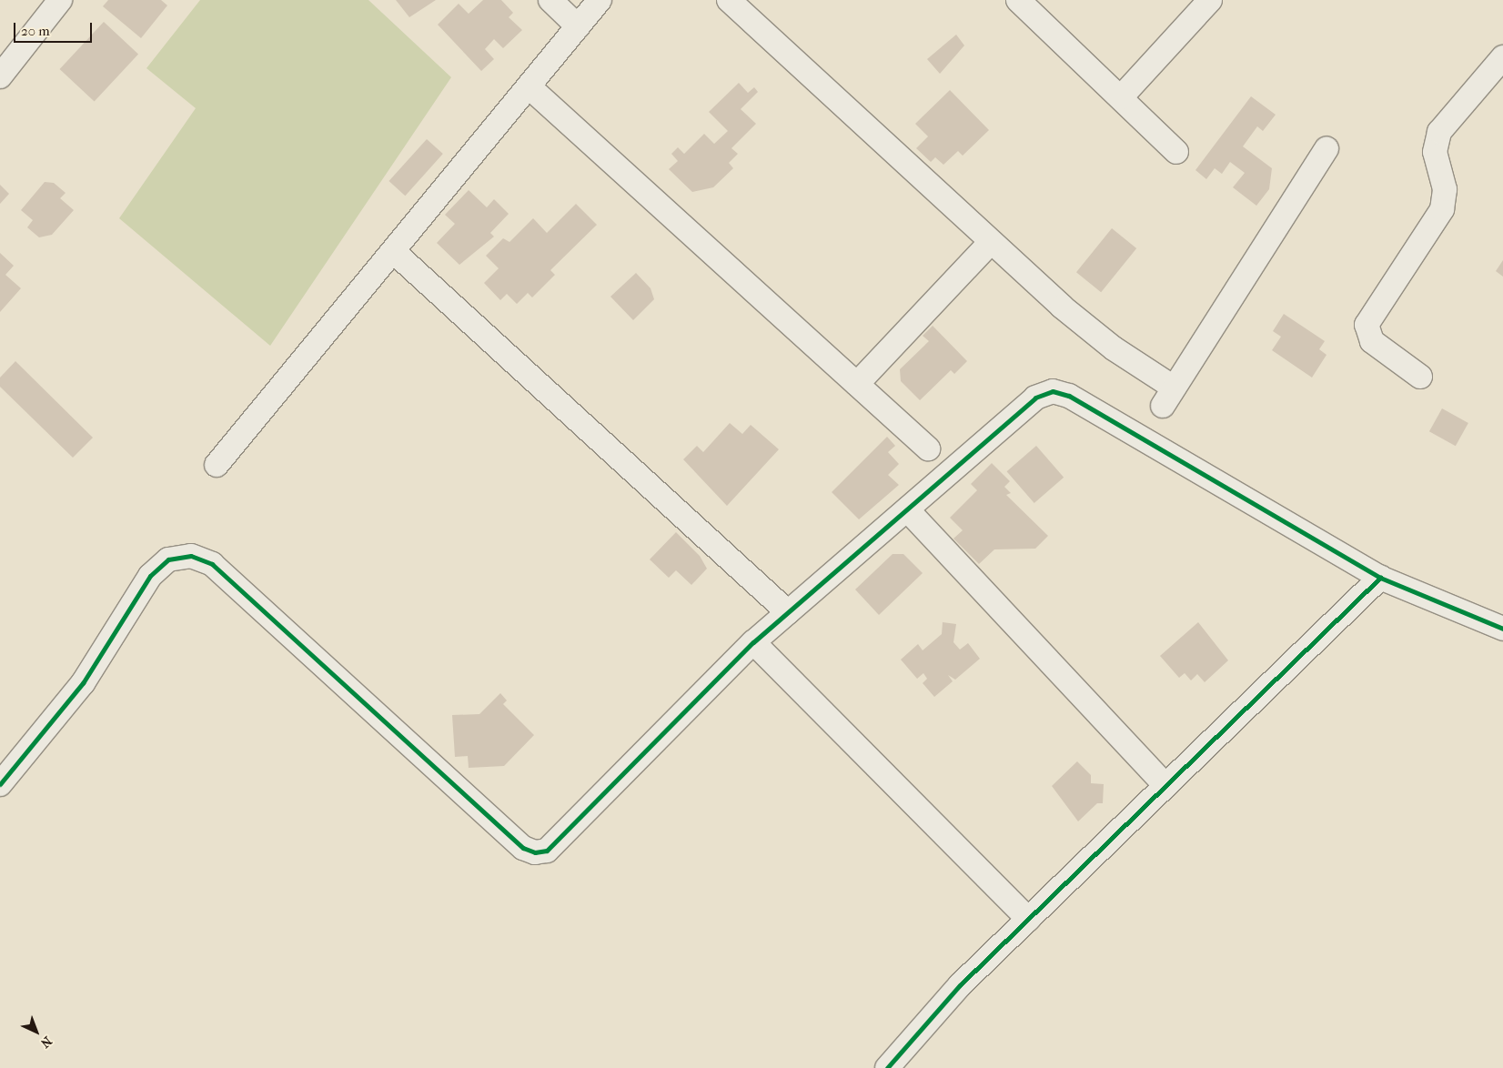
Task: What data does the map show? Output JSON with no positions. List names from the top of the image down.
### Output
{
  "scale_bar": "20 m",
  "north": "bottom right"
}
